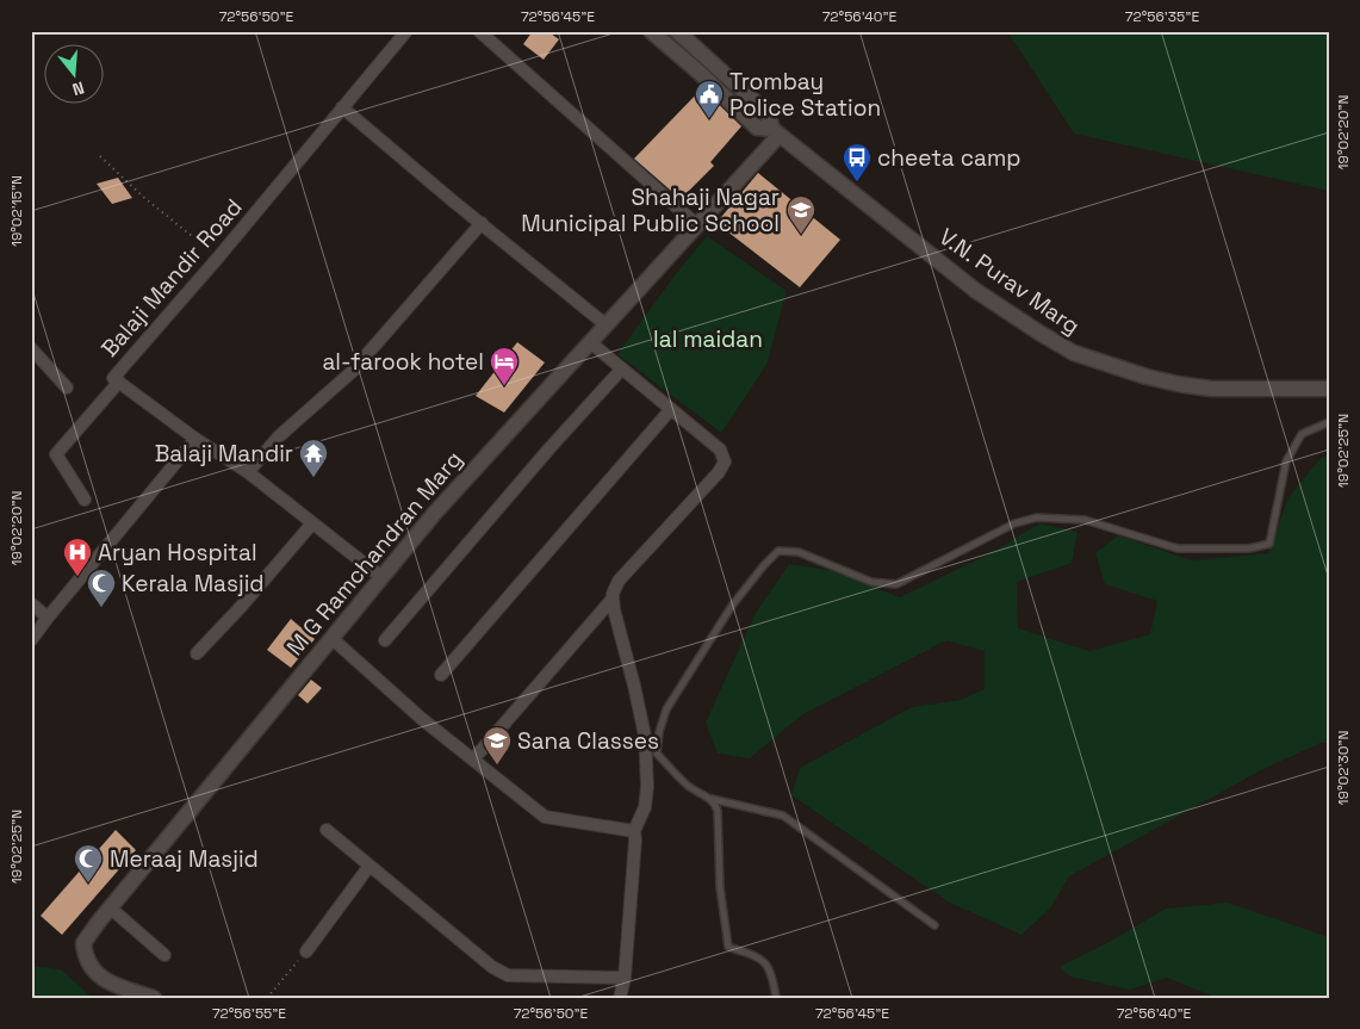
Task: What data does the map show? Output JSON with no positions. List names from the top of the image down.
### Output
{
  "streets": {
    "street": ["Balaji Mandir Road", "V.N. Purav Marg", "M G Ramchandran Marg"]
  },
  "crossings": [
    ["Balaji Mandir Road", "M G Ramchandran Marg"],
    ["V.N. Purav Marg", "M G Ramchandran Marg"]
  ],
  "parks": ["lal maidan"],
  "places": {
    "public building": ["Trombay Police Station"],
    "bus stop": ["cheeta camp"],
    "school or university": ["Shahaji Nagar Municipal Public School", "Sana Classes"],
    "hotel": ["al-farook hotel"],
    "temple": ["Balaji Mandir"],
    "hospital": ["Aryan Hospital"],
    "mosque": ["Kerala Masjid", "Meraaj Masjid"]
  },
  "north": "bottom",
  "coordinates": [
    "72°56'50\"E",
    "72°56'45\"E",
    "72°56'40\"E",
    "72°56'35\"E",
    "19°02'20\"N",
    "19°02'15\"N",
    "19°02'25\"N",
    "19°02'30\"N",
    "72°56'55\"E"
  ]
}
